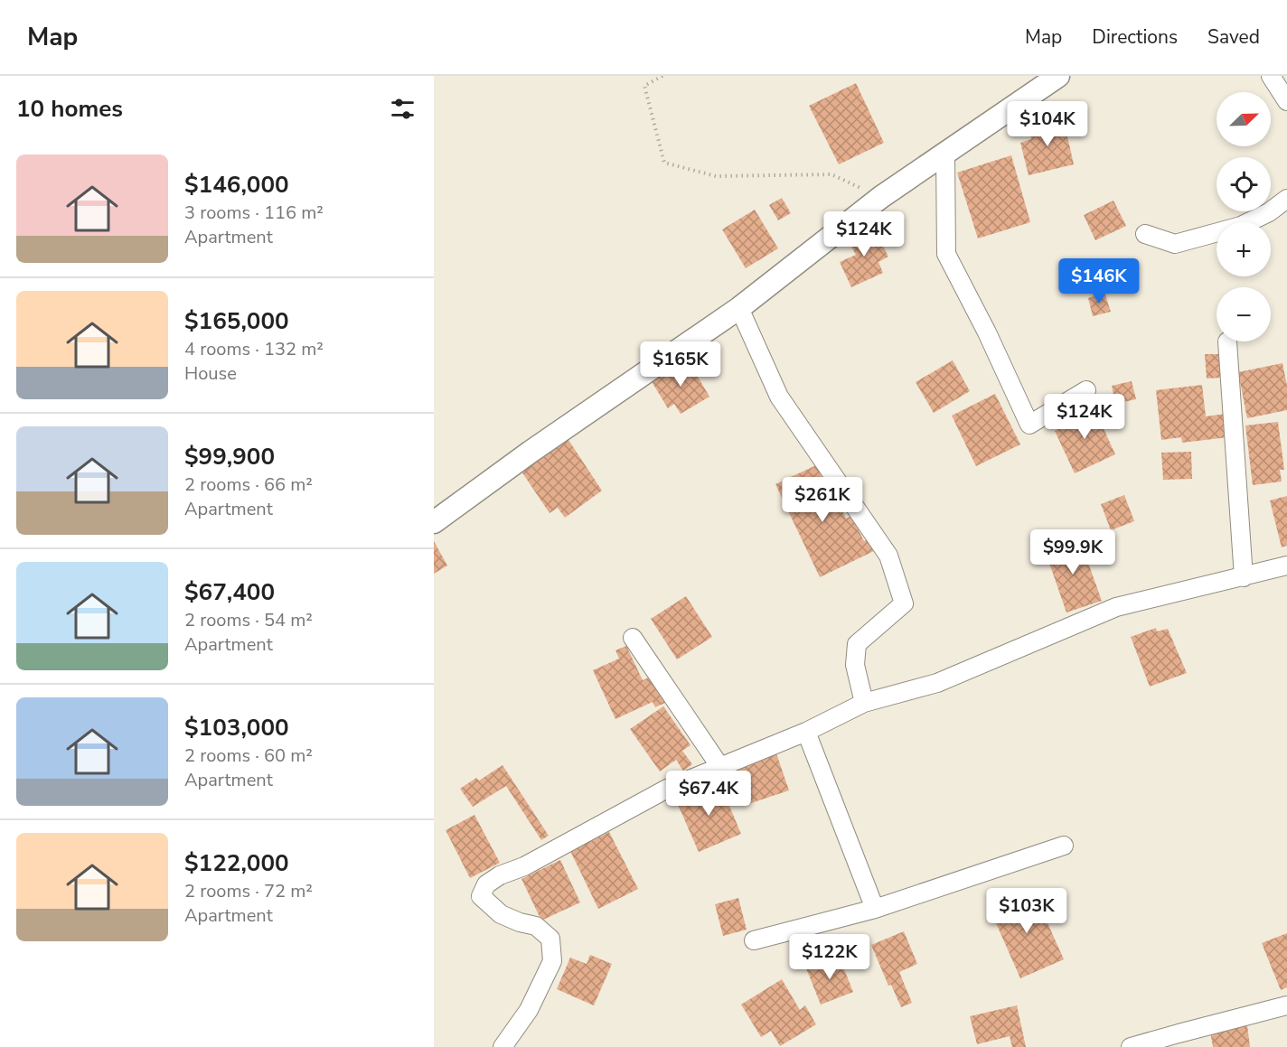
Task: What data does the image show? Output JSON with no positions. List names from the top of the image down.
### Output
{
  "north": "top right",
  "page": {
    "header": "Map",
    "nav": ["Map", "Directions", "Saved"],
    "heading": "10 homes",
    "map_buttons": ["+", "−"],
    "price": [
      "$104K",
      "$124K",
      "$146K",
      "$165K",
      "$124K",
      "$261K",
      "$99.9K",
      "$67.4K",
      "$103K",
      "$122K"
    ],
    "list": [
      {
        "name": "$146,000",
        "note": "3 rooms · 116 m² · Apartment"
      },
      {
        "name": "$165,000",
        "note": "4 rooms · 132 m² · House"
      },
      {
        "name": "$99,900",
        "note": "2 rooms · 66 m² · Apartment"
      },
      {
        "name": "$67,400",
        "note": "2 rooms · 54 m² · Apartment"
      },
      {
        "name": "$103,000",
        "note": "2 rooms · 60 m² · Apartment"
      },
      {
        "name": "$122,000",
        "note": "2 rooms · 72 m² · Apartment"
      }
    ]
  }
}
